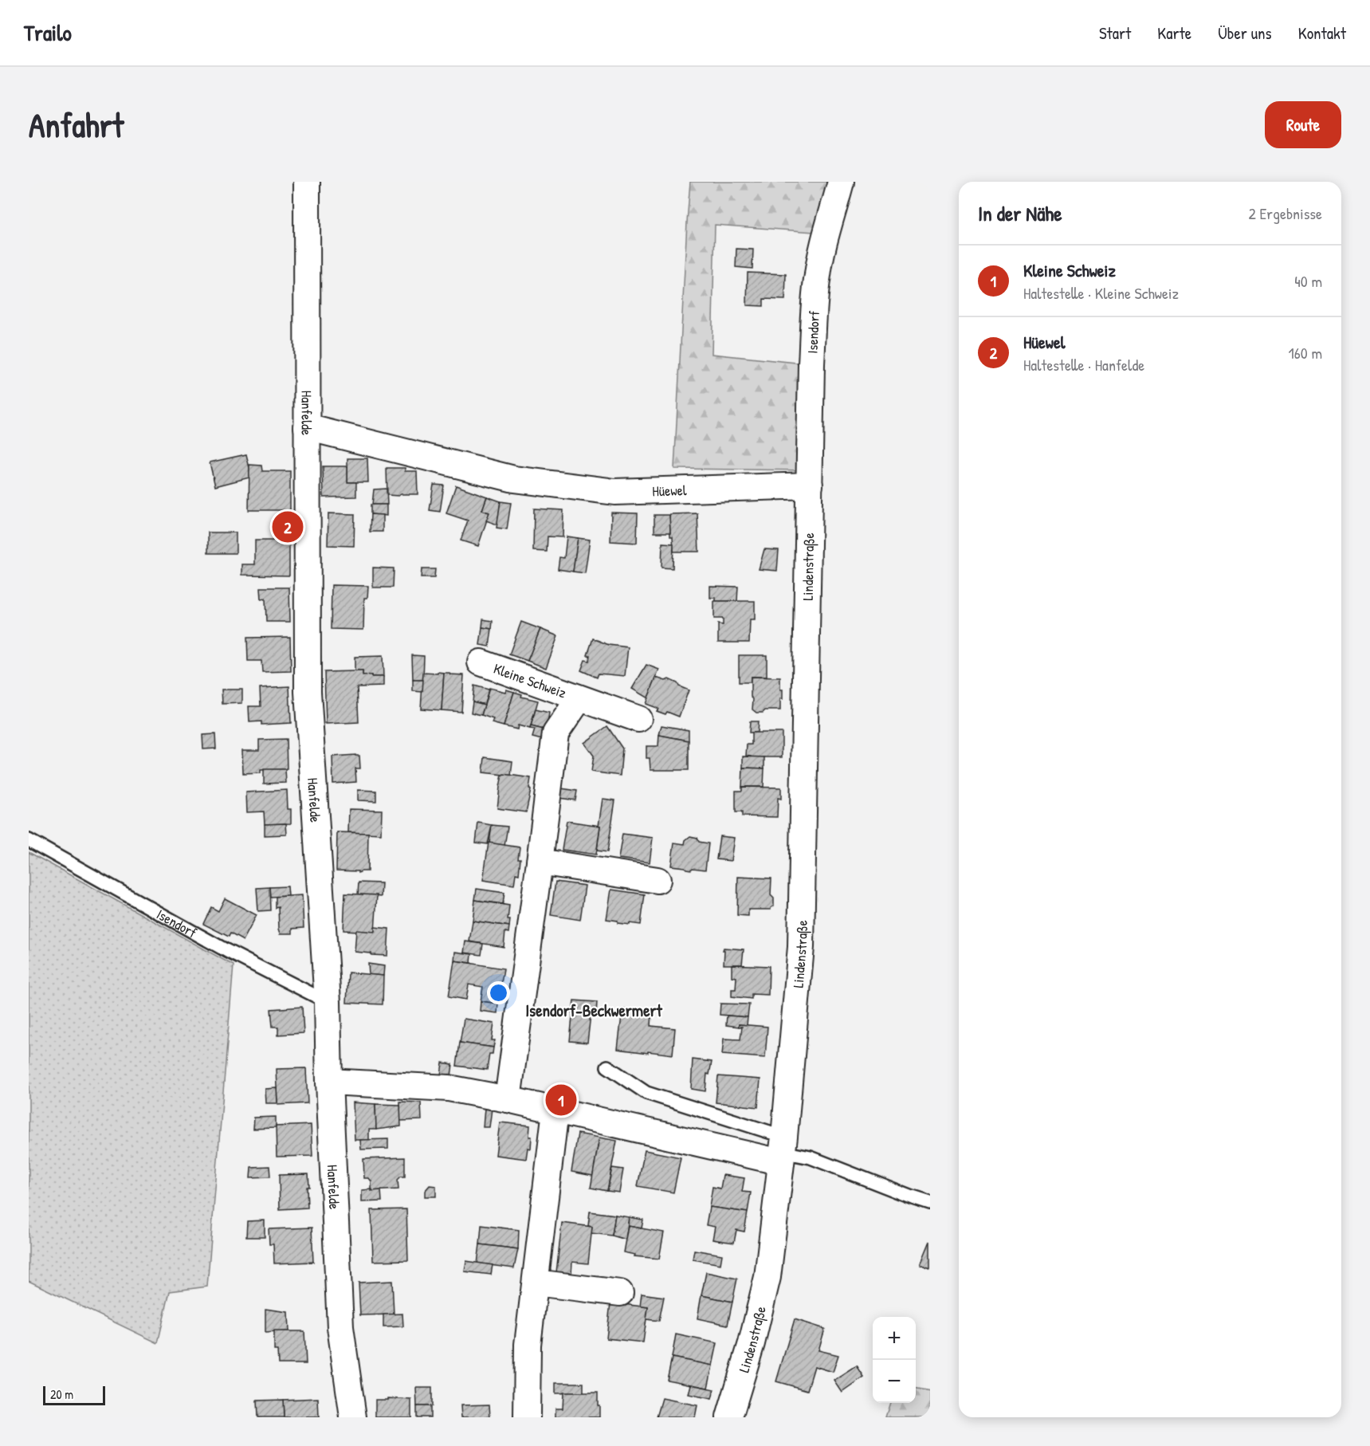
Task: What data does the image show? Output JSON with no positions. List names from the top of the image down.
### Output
{
  "streets": {
    "street": [
      "Isendorf",
      "Hanfelde",
      "Hüewel",
      "Lindenstraße",
      "Kleine Schweiz"
    ]
  },
  "crossings": [
    ["Isendorf", "Hanfelde"],
    ["Isendorf", "Hüewel"],
    ["Isendorf", "Lindenstraße"],
    ["Hanfelde", "Hüewel"],
    ["Hüewel", "Lindenstraße"]
  ],
  "districts": ["Isendorf-Beckwermert"],
  "scale_bar": "20 m",
  "page": {
    "header": "Trailo",
    "nav": [
      "Start",
      "Karte",
      "Über uns",
      "Kontakt"
    ],
    "buttons": "Route",
    "title": "Anfahrt",
    "heading": ["In der Nähe", "2 Ergebnisse"],
    "list": [
      {
        "mark": "1",
        "name": "Kleine Schweiz",
        "note": "Haltestelle · Kleine Schweiz",
        "value": "40 m"
      },
      {
        "mark": "2",
        "name": "Hüewel",
        "note": "Haltestelle · Hanfelde",
        "value": "160 m"
      }
    ],
    "pins": ["2", "1"],
    "map_buttons": ["+", "−"],
    "scale": "20 m"
  }
}
